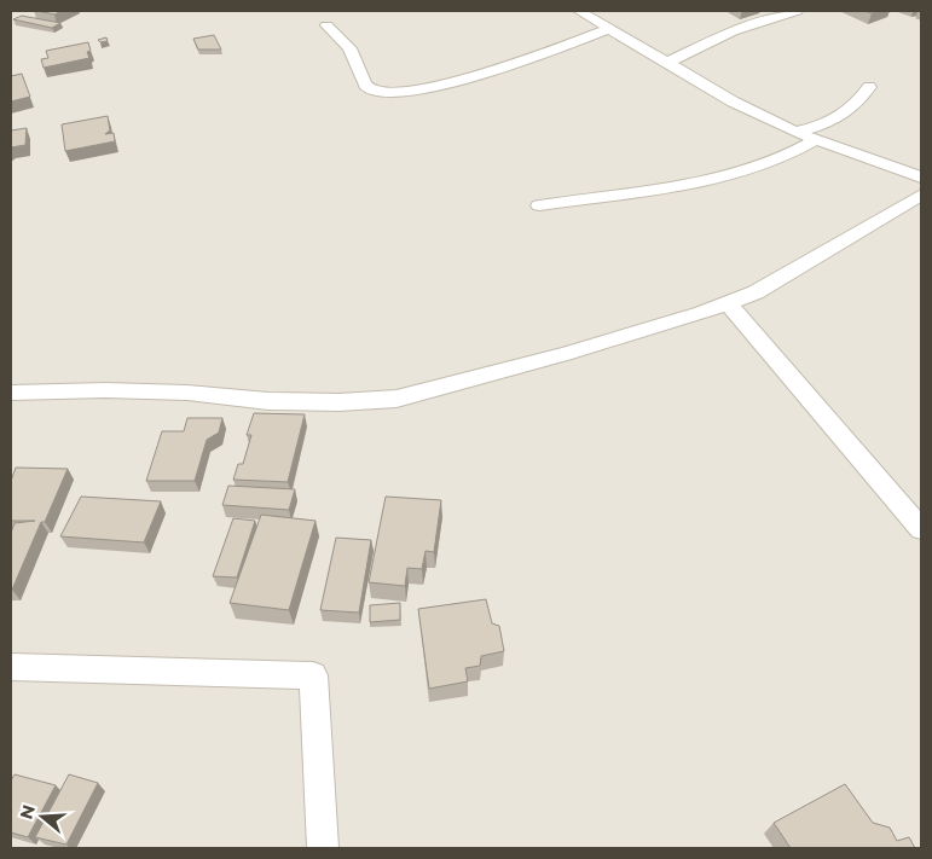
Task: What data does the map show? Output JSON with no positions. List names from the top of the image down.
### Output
{
  "north": "left"
}
